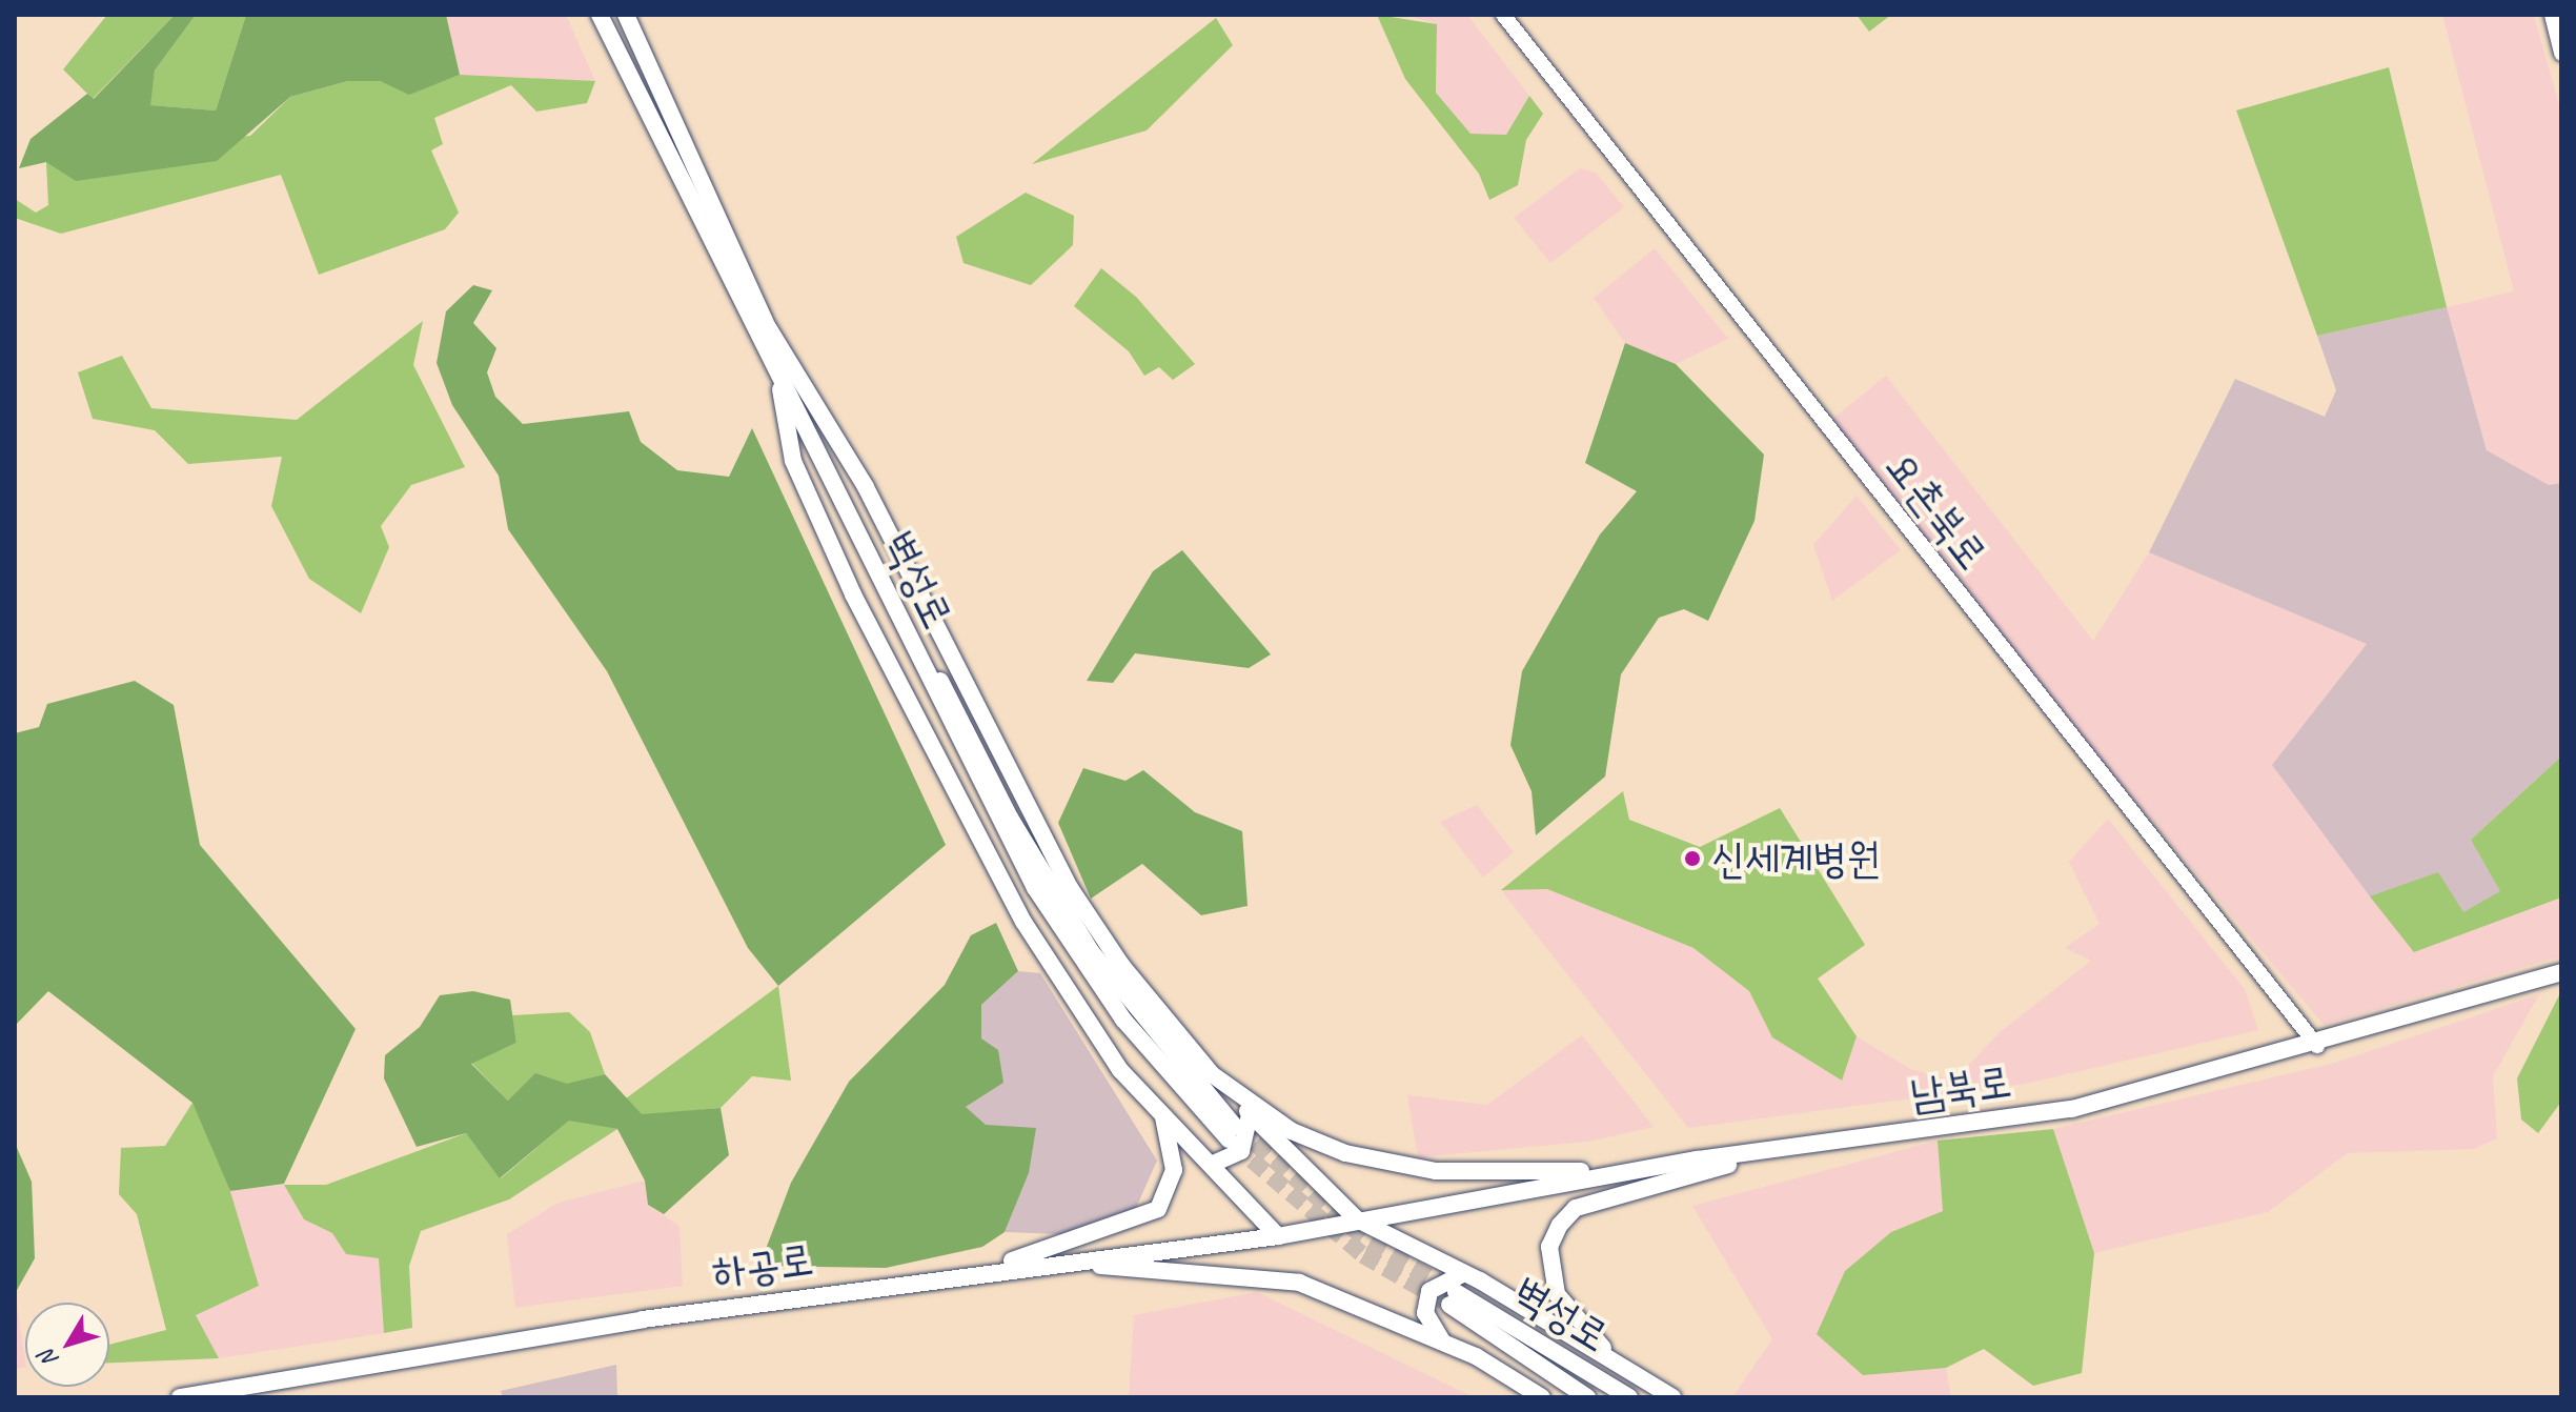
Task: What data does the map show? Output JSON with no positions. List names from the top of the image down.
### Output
{
  "streets": {
    "main road": ["벽성로", "남북로", "하공로"],
    "street": ["요촌북로"]
  },
  "crossings": [
    ["요촌북로", "남북로"],
    ["남북로", "하공로"]
  ],
  "places": ["신세계병원"],
  "north": "bottom left"
}
